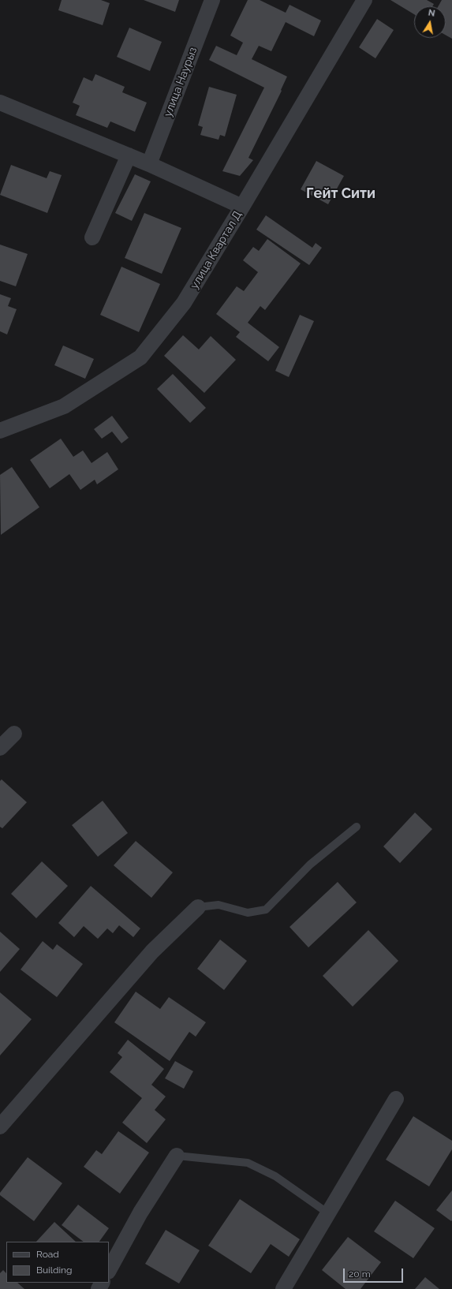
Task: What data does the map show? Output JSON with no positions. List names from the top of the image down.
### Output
{
  "streets": {
    "street": ["улица Наурыз", "улица Квартал Д"]
  },
  "districts": ["Гейт Сити"],
  "legend": ["Road", "Building"],
  "scale_bar": "20 m",
  "north": "top"
}
